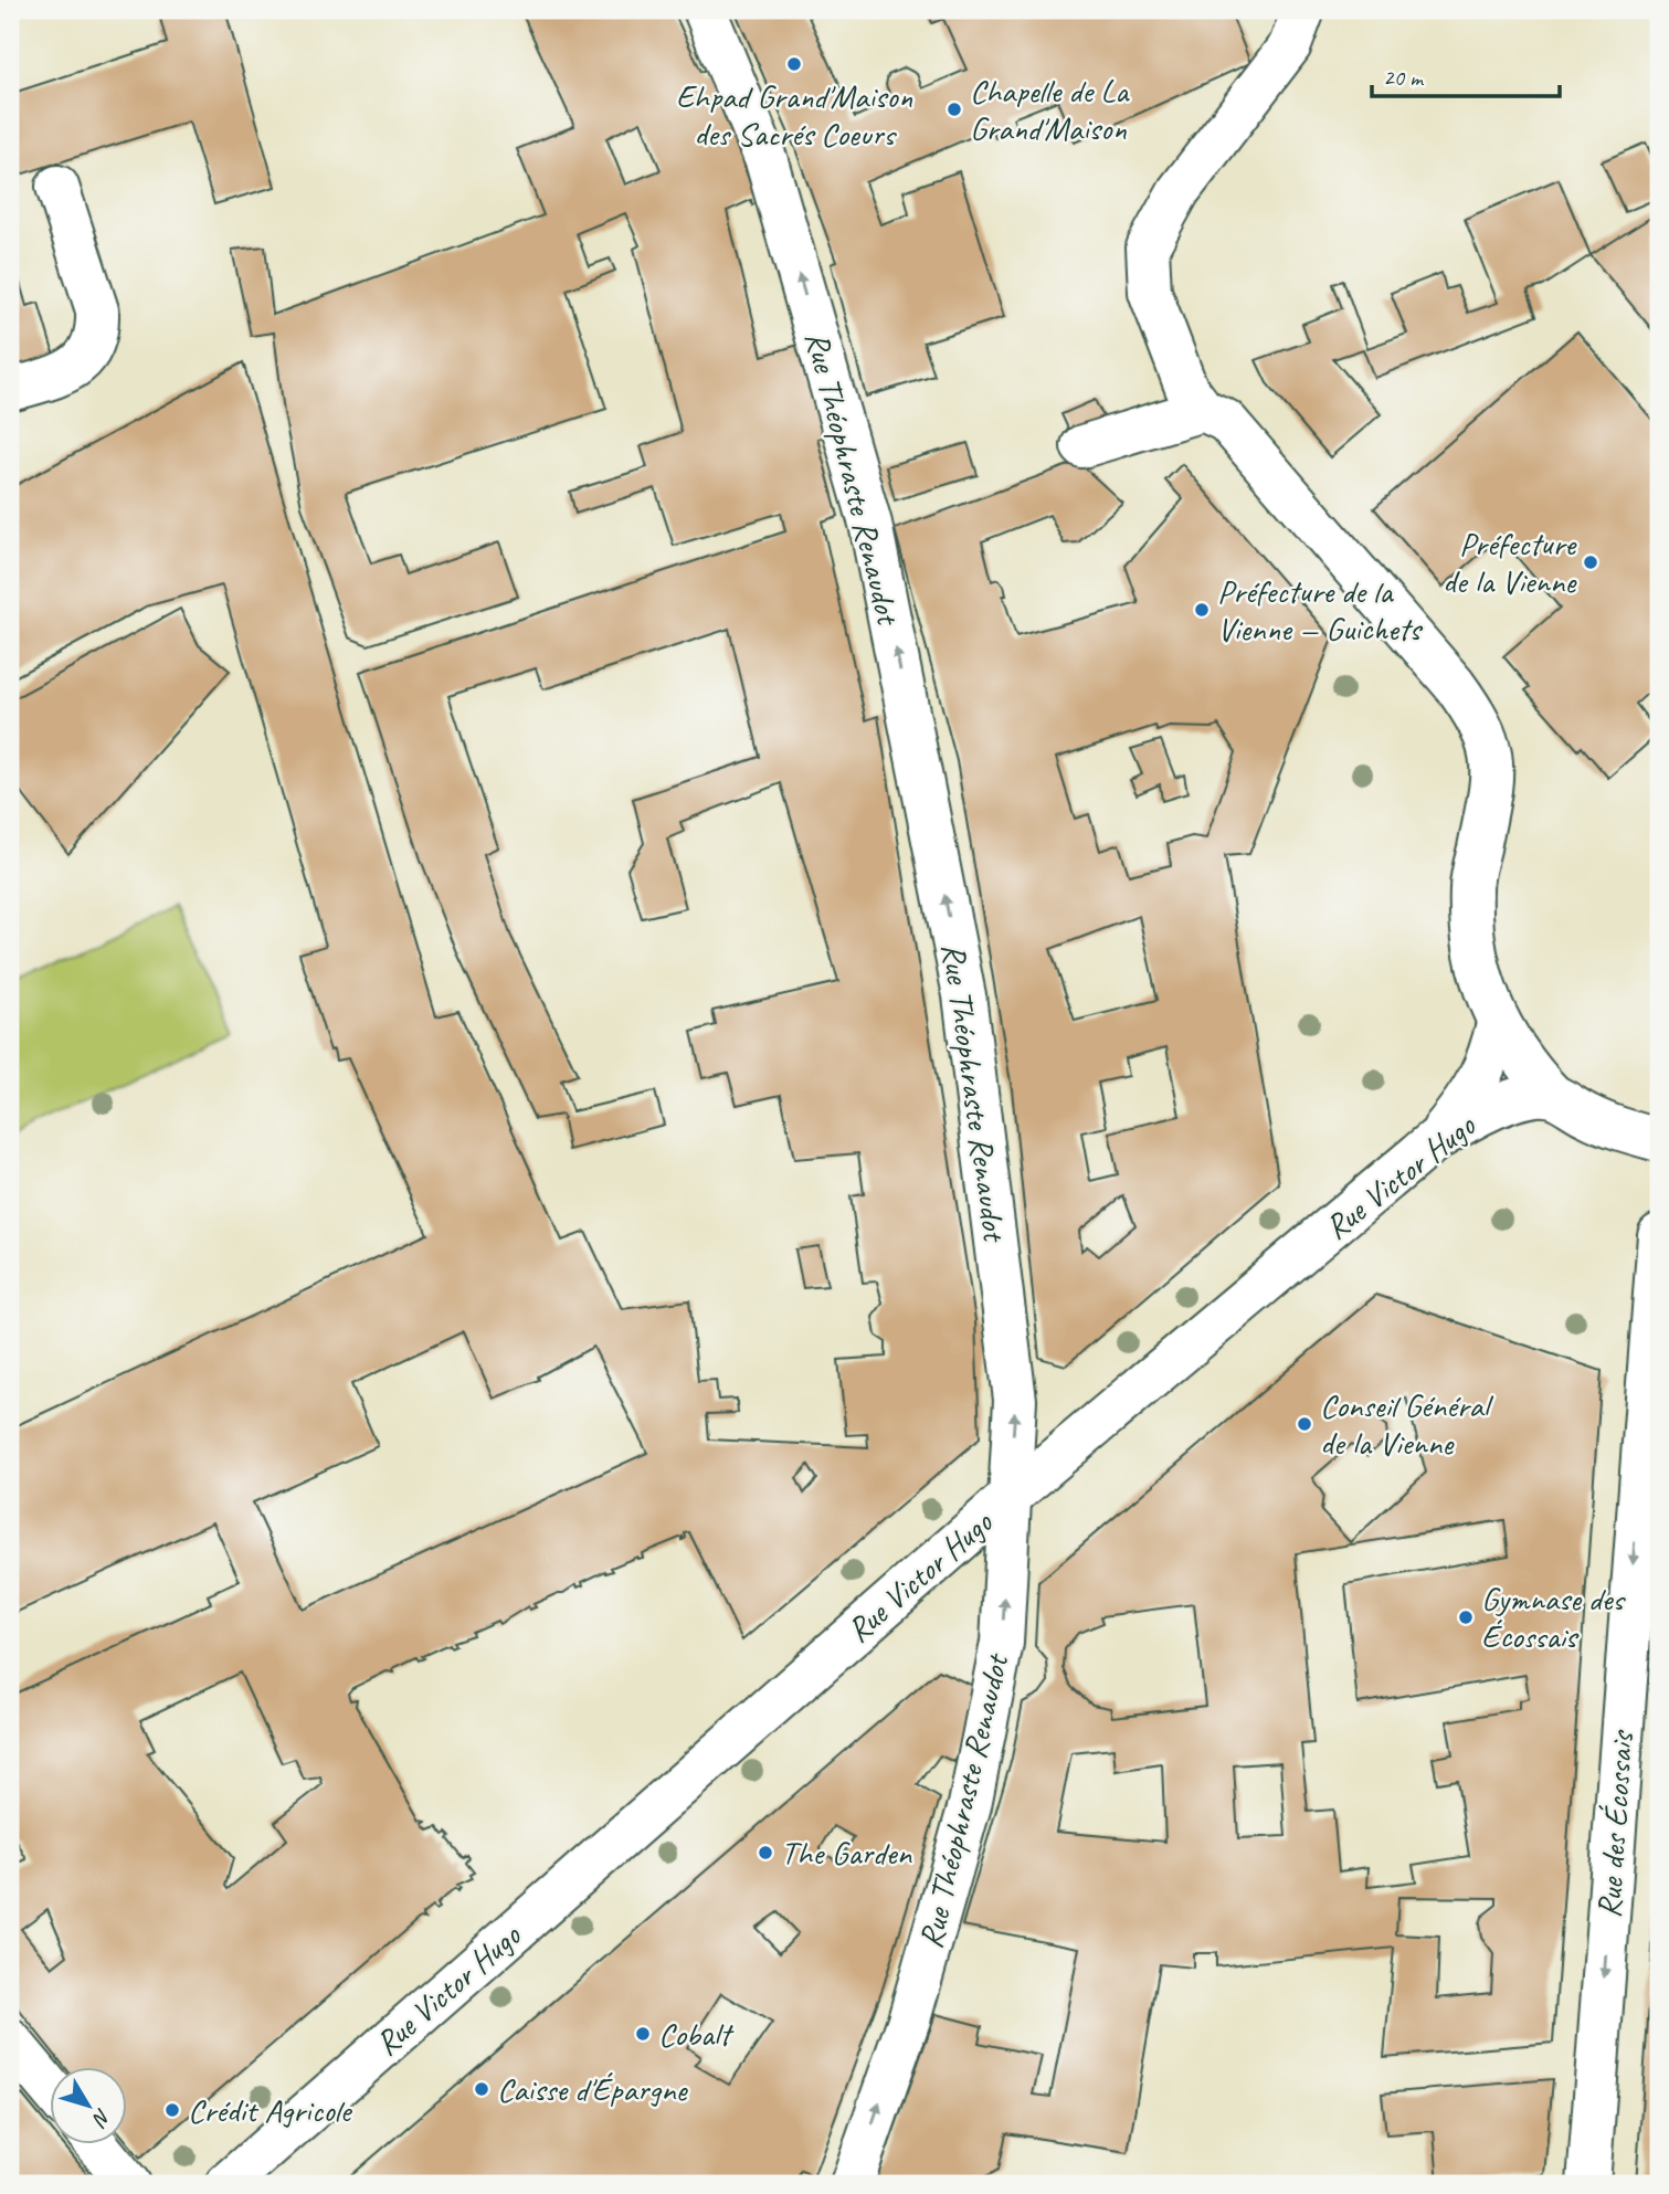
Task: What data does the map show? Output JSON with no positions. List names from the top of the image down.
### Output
{
  "streets": {
    "street": ["Rue Théophraste Renaudot", "Rue Victor Hugo", "Rue des Écossais"]
  },
  "crossings": [
    ["Rue Théophraste Renaudot", "Rue Victor Hugo"]
  ],
  "one_way": ["Rue Théophraste Renaudot", "Rue des Écossais"],
  "places": [
    "Ehpad Grand'Maison des Sacrés Coeurs",
    "Chapelle de La Grand'Maison",
    "Préfecture de la Vienne",
    "Préfecture de la Vienne — Guichets",
    "Conseil Général de la Vienne",
    "Gymnase des Écossais",
    "The Garden",
    "Cobalt",
    "Caisse d'Épargne",
    "Crédit Agricole"
  ],
  "scale_bar": "20 m",
  "north": "bottom right"
}
